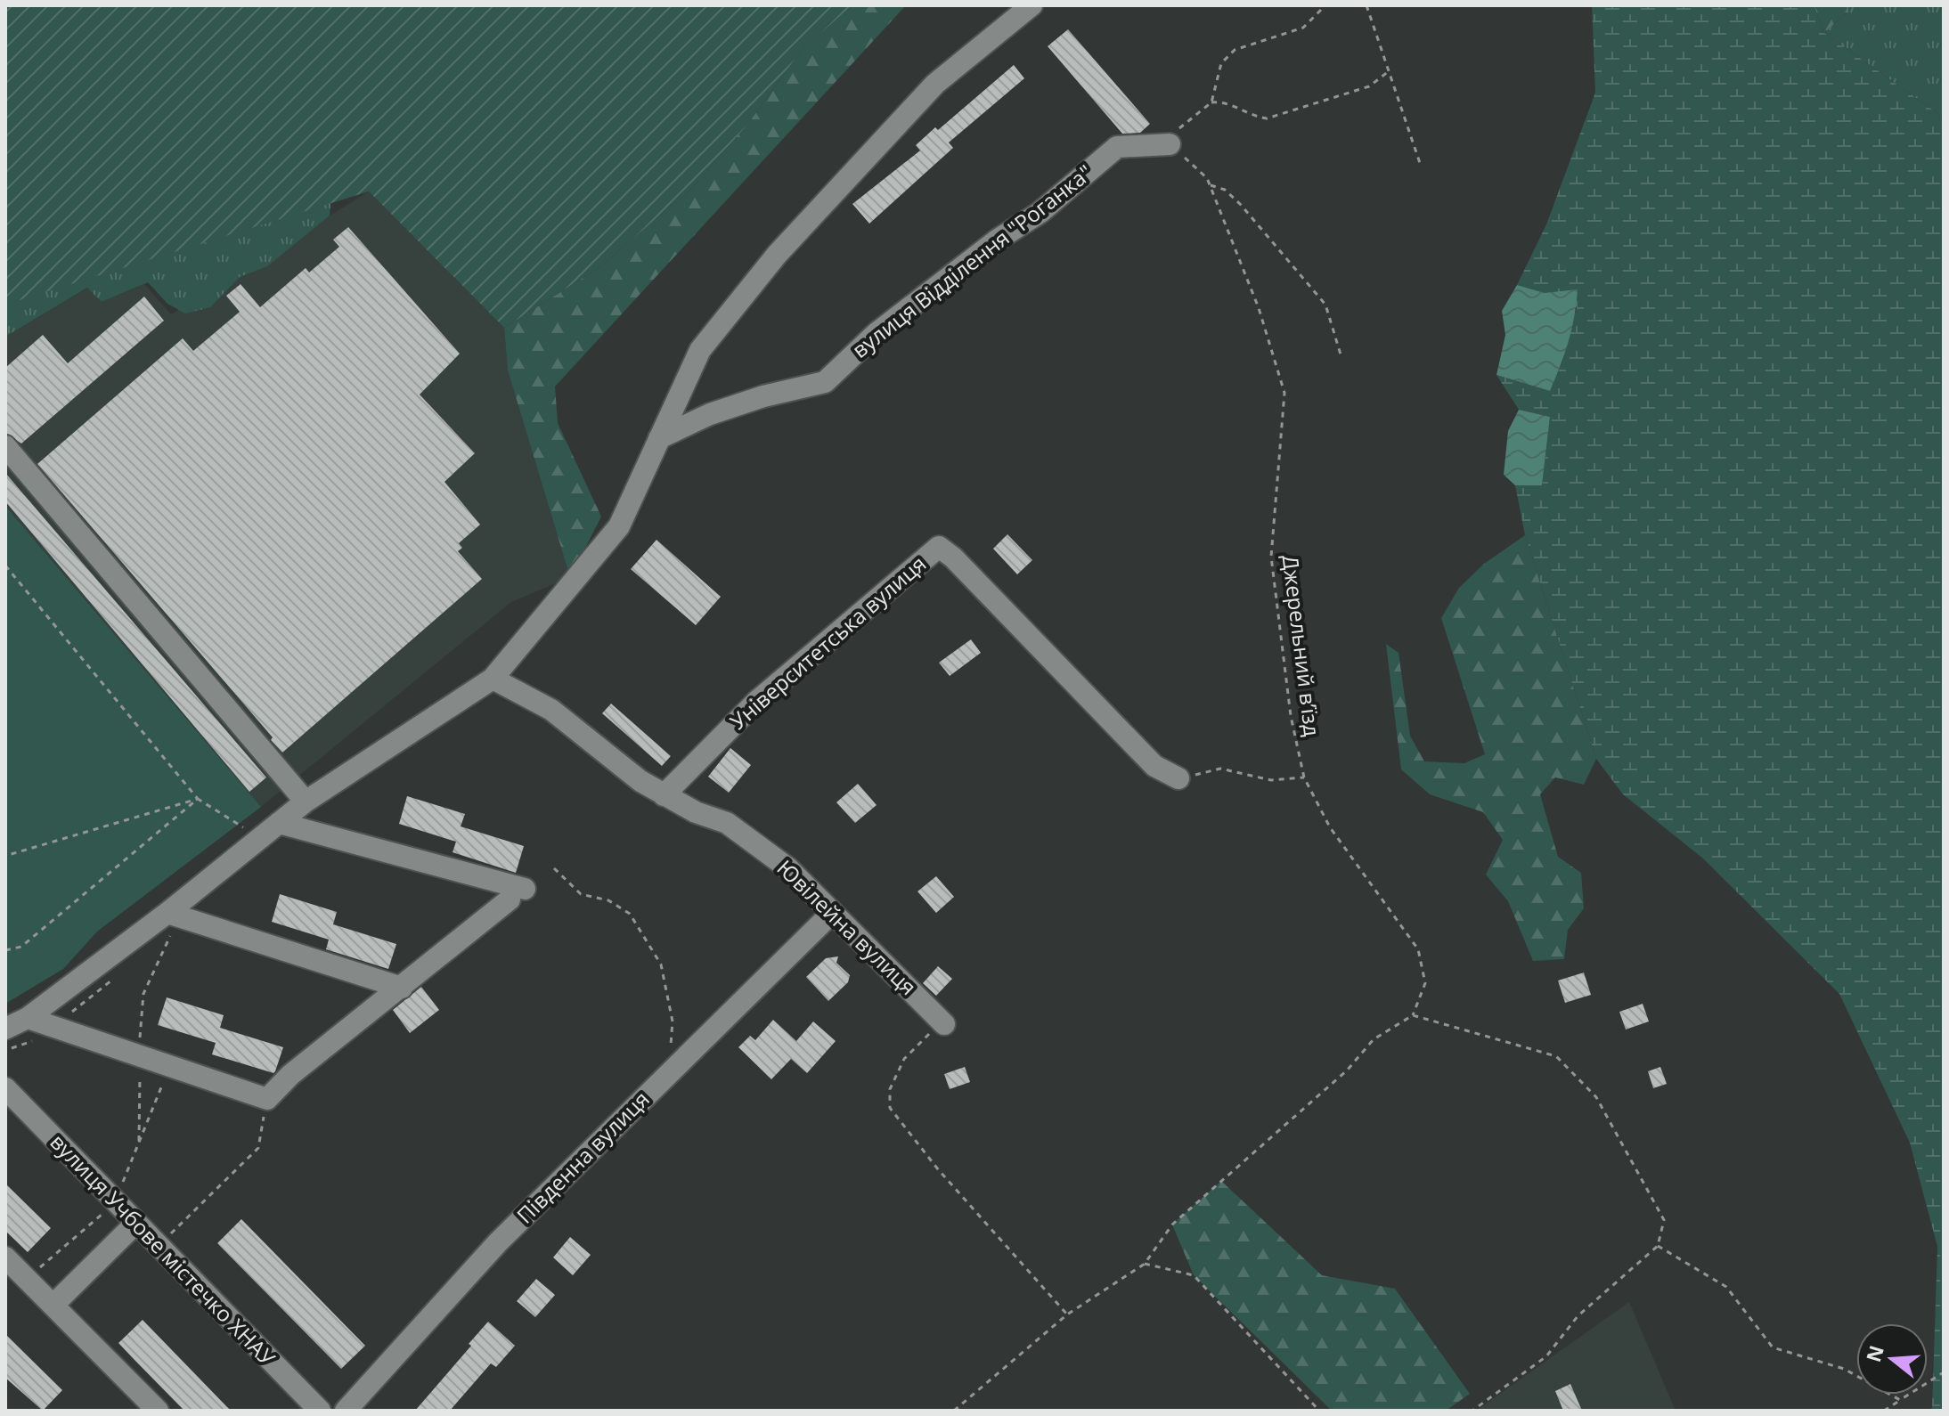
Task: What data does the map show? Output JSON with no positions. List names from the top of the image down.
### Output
{
  "streets": {
    "street": [
      "вулиця Відділення \"Роганка\"",
      "Університетська вулиця",
      "Ювілейна вулиця",
      "Південна вулиця",
      "вулиця Учбове містечко ХНАУ"
    ],
    "path": ["Джерельний в’їзд"]
  },
  "crossings": [
    ["вулиця Відділення \"Роганка\"", "Джерельний в’їзд"],
    ["Університетська вулиця", "Ювілейна вулиця"],
    ["Ювілейна вулиця", "Південна вулиця"]
  ],
  "north": "left"
}
